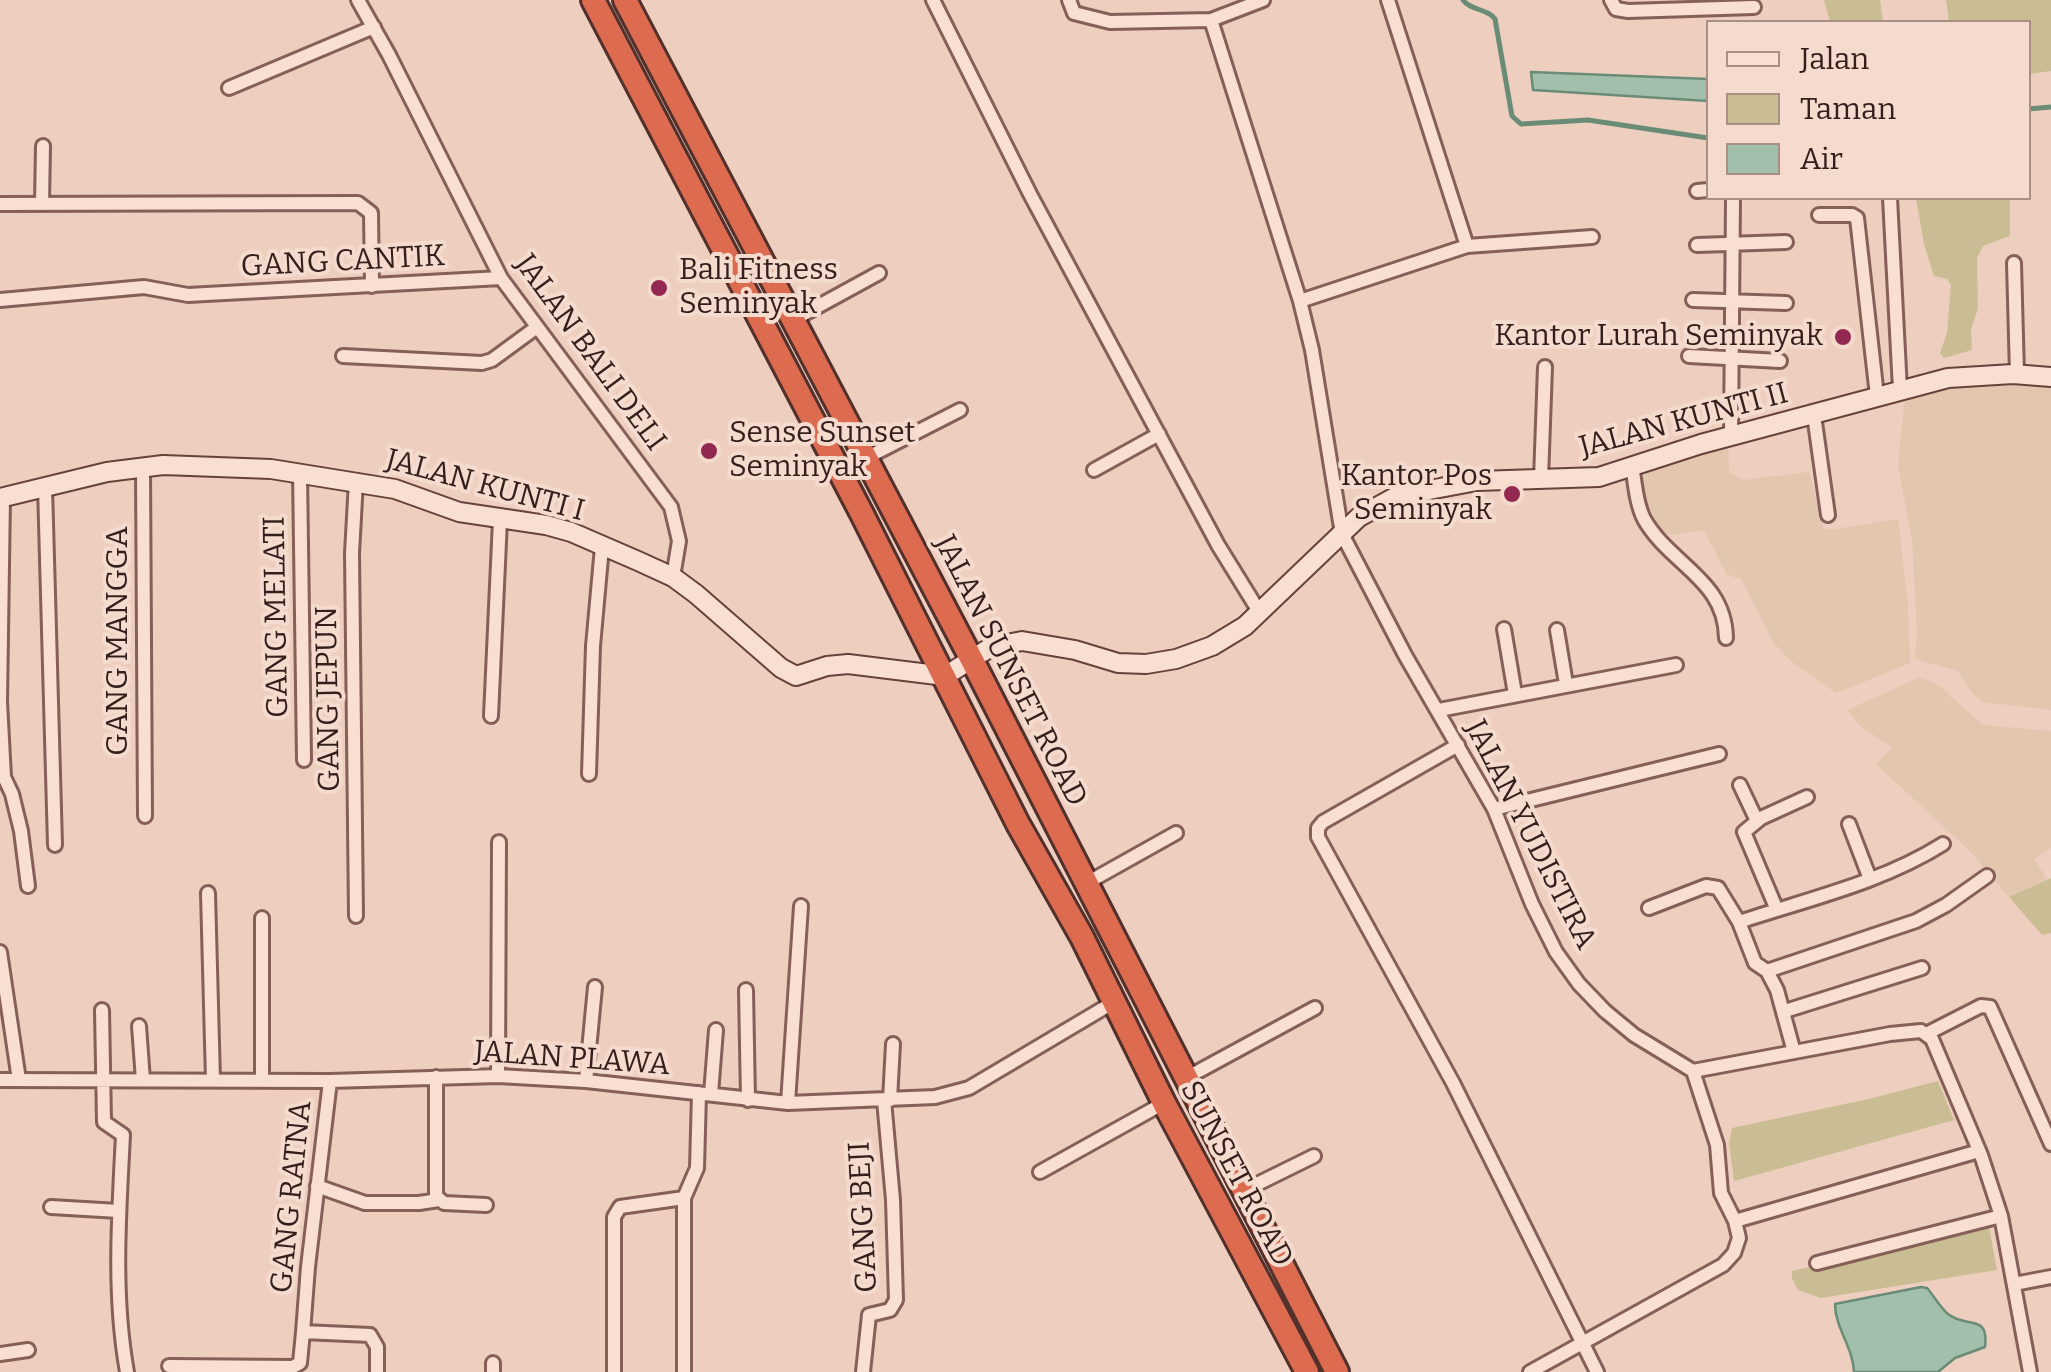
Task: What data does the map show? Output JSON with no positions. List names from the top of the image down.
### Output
{
  "streets": {
    "highway": ["JALAN SUNSET ROAD", "SUNSET ROAD"],
    "street": [
      "GANG CANTIK",
      "JALAN BALI DELI",
      "JALAN KUNTI II",
      "JALAN KUNTI I",
      "GANG MELATI",
      "GANG MANGGA",
      "GANG JEPUN",
      "JALAN YUDISTIRA",
      "JALAN PLAWA",
      "GANG RATNA",
      "GANG BEJI"
    ]
  },
  "crossings": [
    ["GANG CANTIK", "JALAN BALI DELI"],
    ["JALAN BALI DELI", "JALAN KUNTI I"],
    ["JALAN KUNTI II", "JALAN SUNSET ROAD"],
    ["JALAN KUNTI II", "JALAN YUDISTIRA"],
    ["JALAN KUNTI I", "GANG MELATI"],
    ["JALAN KUNTI I", "GANG MANGGA"],
    ["JALAN KUNTI I", "JALAN SUNSET ROAD"],
    ["JALAN KUNTI I", "GANG JEPUN"],
    ["JALAN SUNSET ROAD", "JALAN PLAWA"],
    ["JALAN SUNSET ROAD", "SUNSET ROAD"],
    ["JALAN PLAWA", "SUNSET ROAD"],
    ["JALAN PLAWA", "GANG RATNA"],
    ["JALAN PLAWA", "GANG BEJI"]
  ],
  "places": [
    "Bali Fitness Seminyak",
    "Kantor Lurah Seminyak",
    "Sense Sunset Seminyak",
    "Kantor Pos Seminyak"
  ],
  "legend": ["Jalan", "Taman", "Air"]
}
